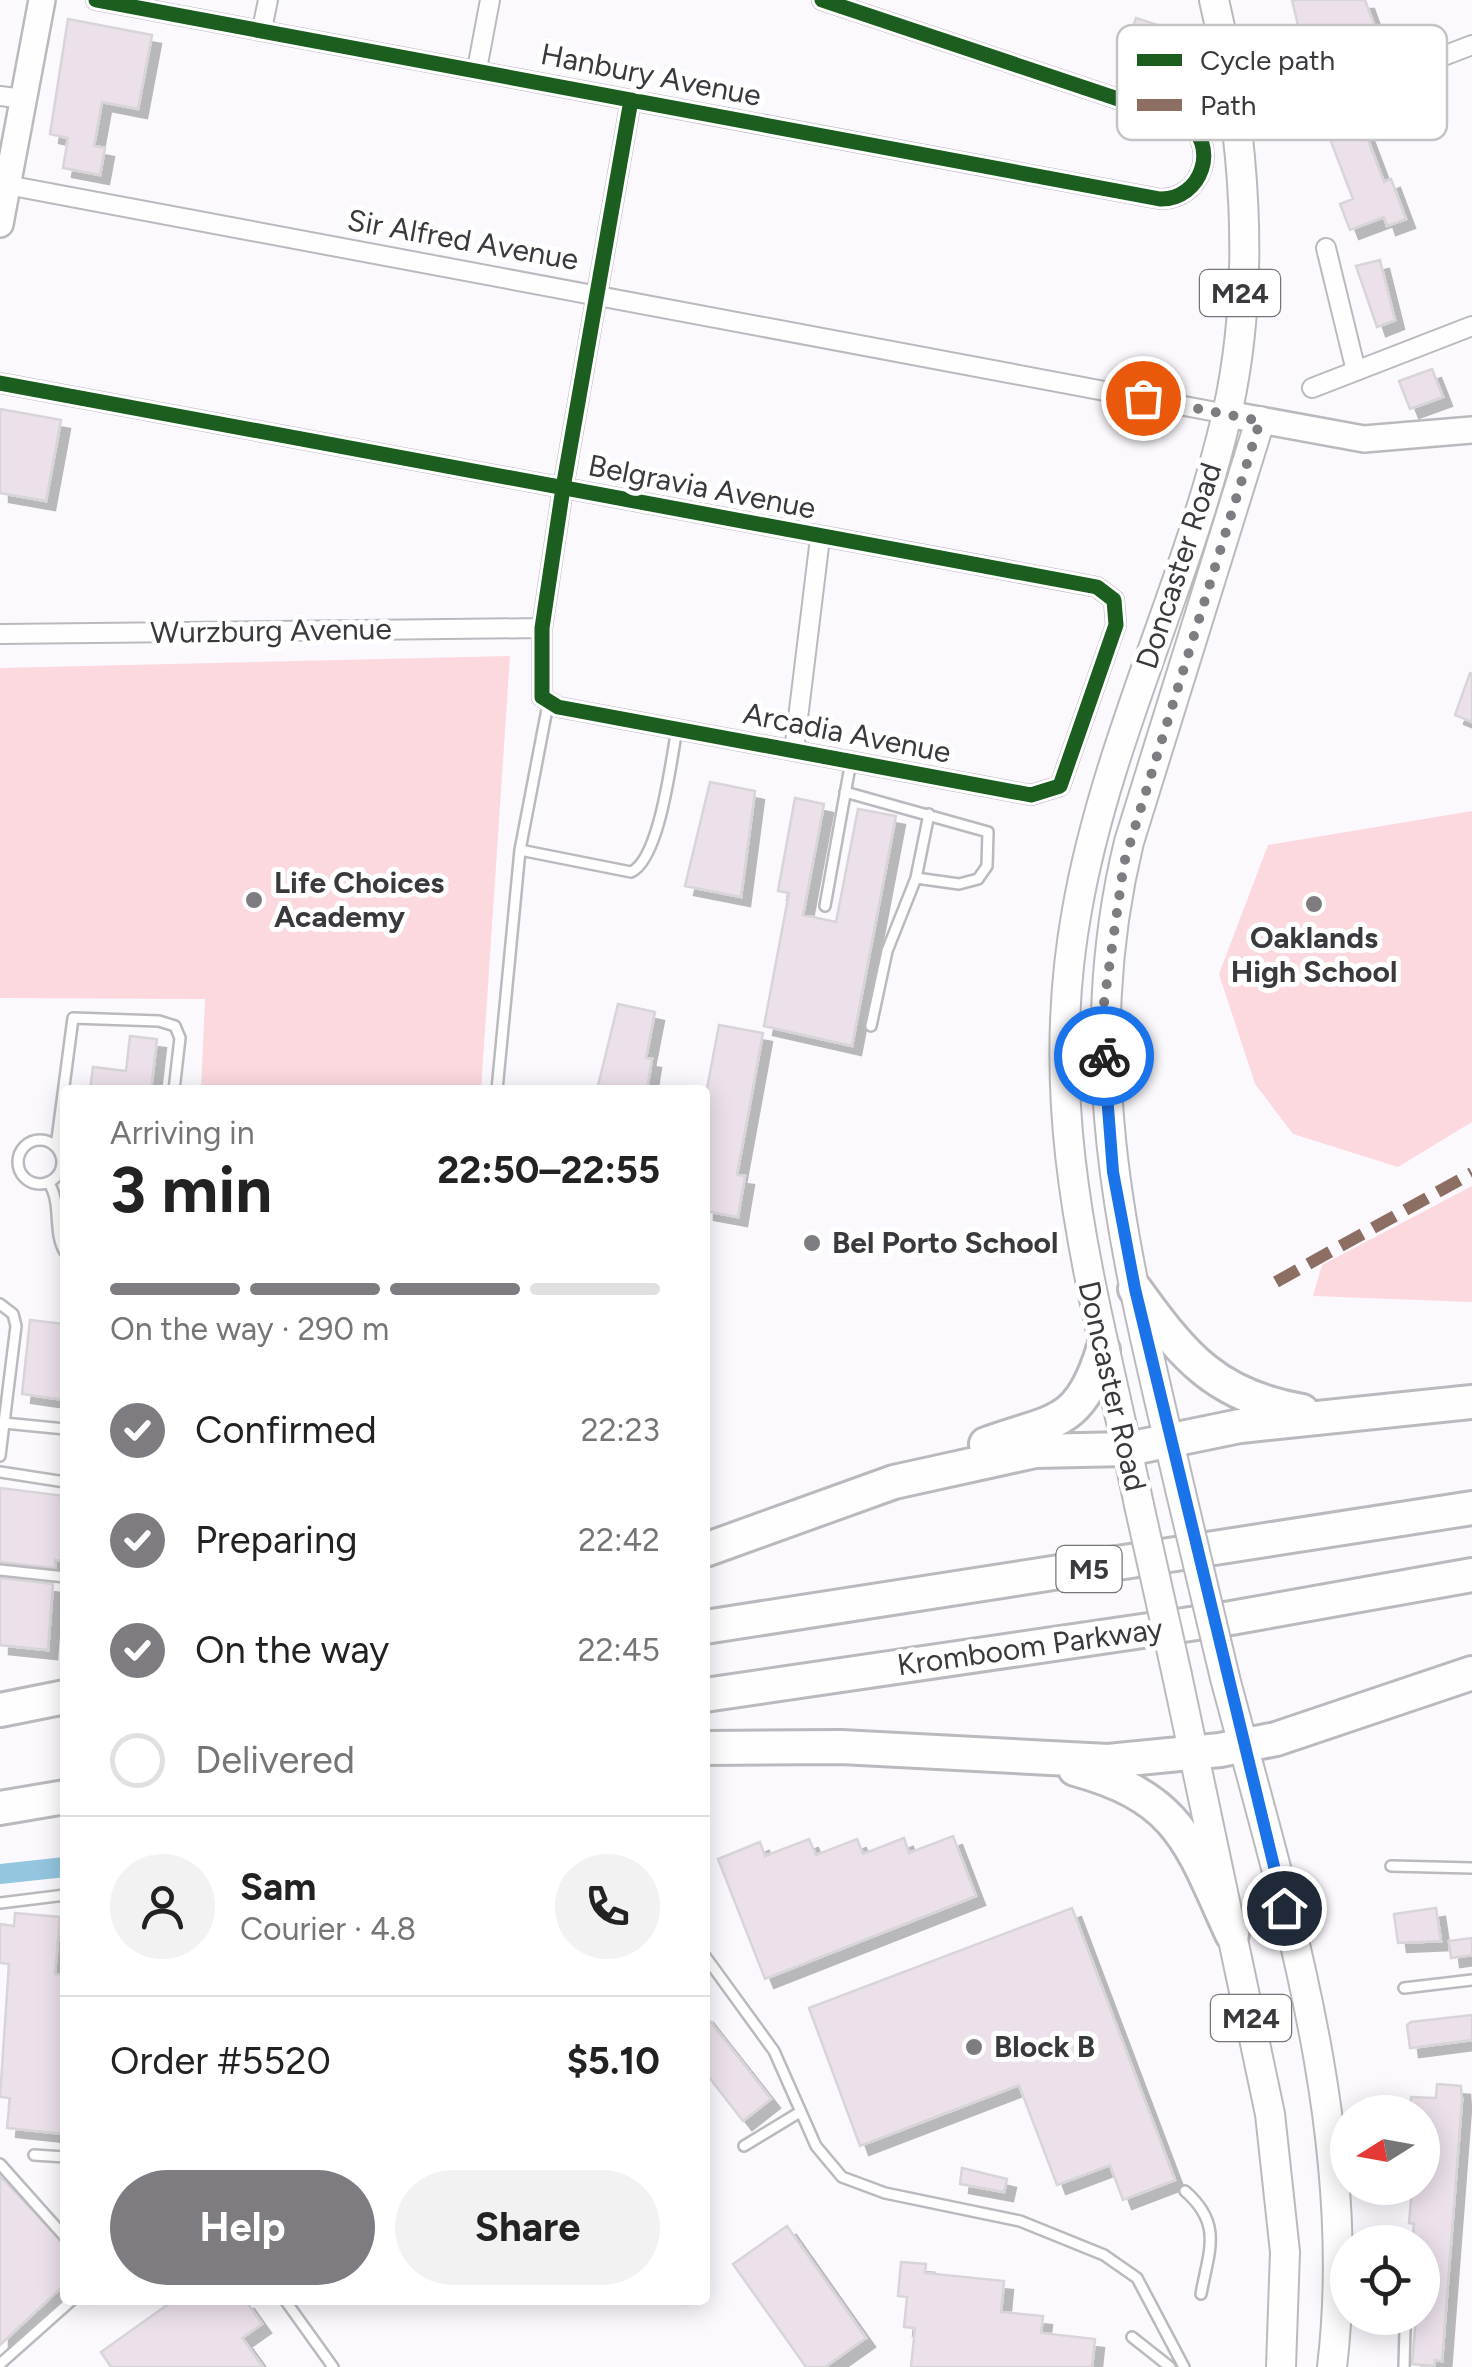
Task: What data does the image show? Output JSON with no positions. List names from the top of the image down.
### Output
{
  "streets": {
    "highway": ["M5", "Kromboom Parkway"],
    "main road": ["M24", "Doncaster Road"],
    "street": [
      "Hanbury Avenue",
      "Sir Alfred Avenue",
      "Belgravia Avenue",
      "Wurzburg Avenue",
      "Arcadia Avenue"
    ]
  },
  "crossings": [
    ["Sir Alfred Avenue", "M24"],
    ["Sir Alfred Avenue", "Doncaster Road"],
    ["M24", "Doncaster Road"],
    ["Belgravia Avenue", "Arcadia Avenue"]
  ],
  "places": [
    "Life Choices Academy",
    "Oaklands High School",
    "Bel Porto School",
    "Block B"
  ],
  "legend": ["Cycle path", "Path"],
  "north": "left",
  "page": {
    "heading": ["3 min", "Arriving in", "22:50–22:55"],
    "panel": [
      "Sam",
      "Courier · 4.8",
      "Order #5520",
      "$5.10"
    ],
    "bar": "On the way · 290 m",
    "list": [
      ["Confirmed", "22:23"],
      ["Preparing", "22:42"],
      ["On the way", "22:45"],
      "Delivered"
    ],
    "buttons": ["Help", "Share"]
  }
}
